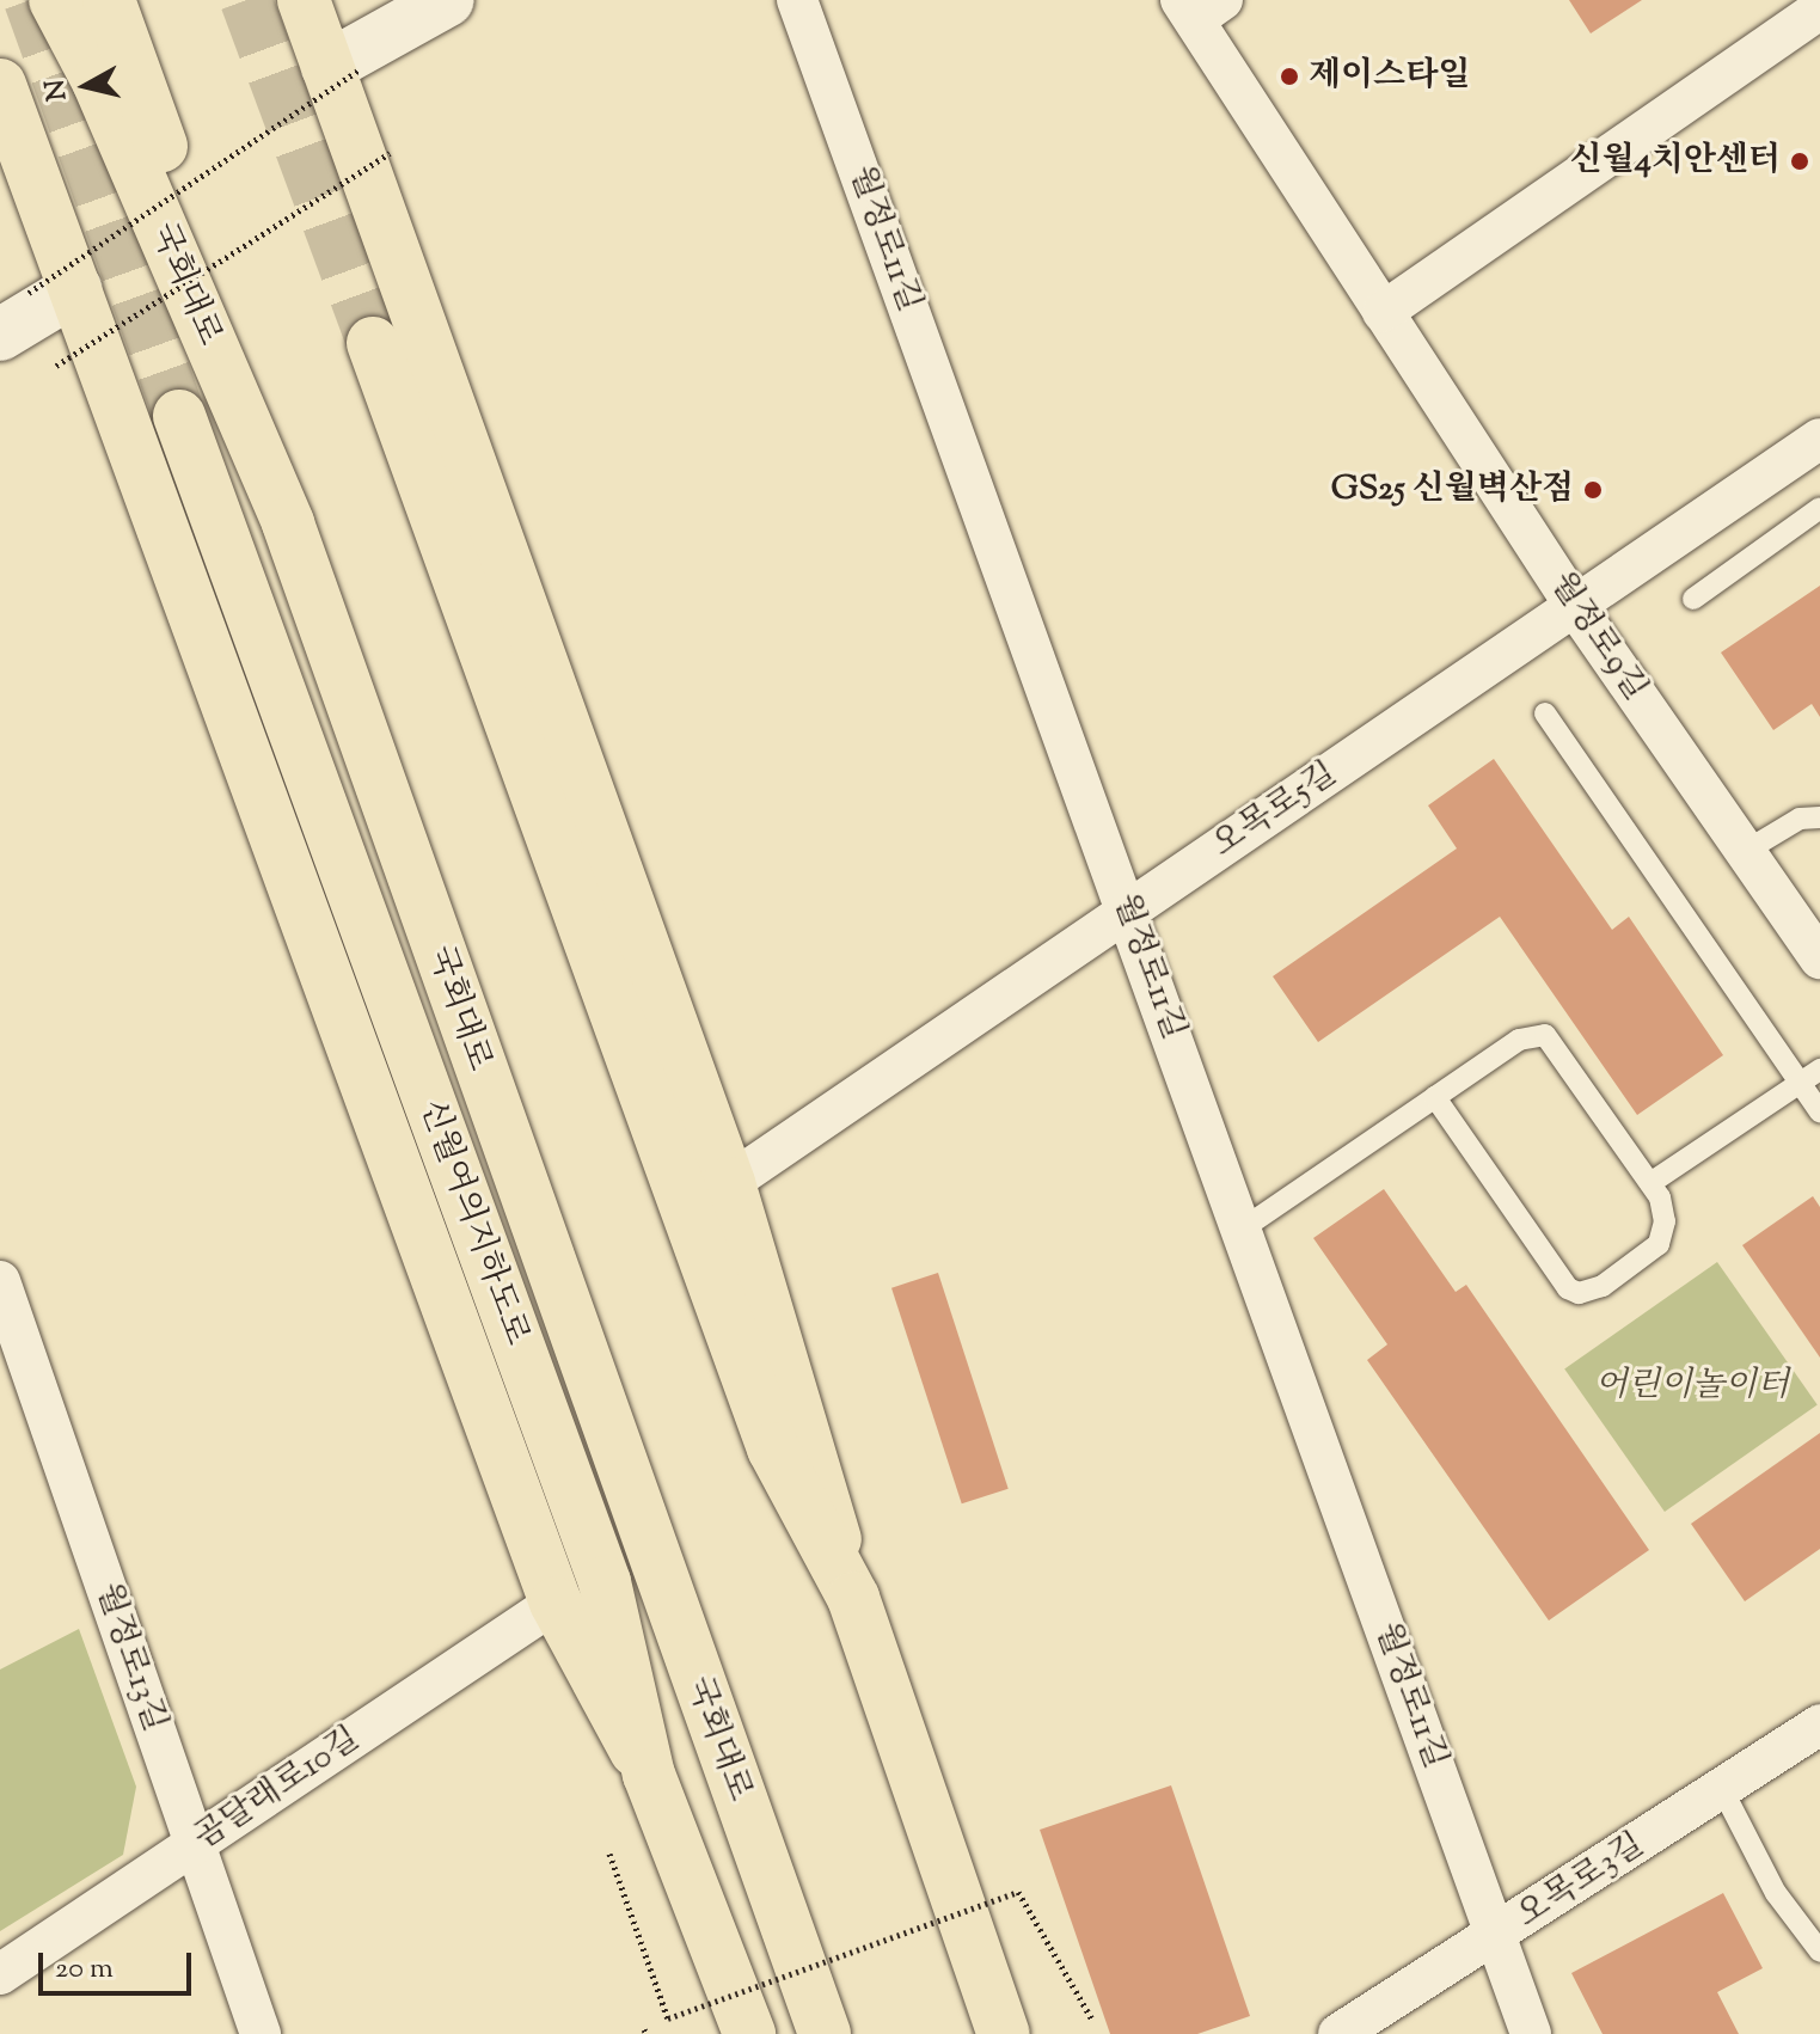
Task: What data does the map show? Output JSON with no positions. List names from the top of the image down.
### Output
{
  "streets": {
    "main road": ["국회대로", "신월여의지하도로"],
    "street": [
      "월정로11길",
      "월정로9길",
      "오목로5길",
      "월정로13길",
      "곰달래로10길",
      "오목로3길"
    ]
  },
  "crossings": [
    ["월정로11길", "오목로5길"],
    ["월정로11길", "오목로3길"],
    ["월정로9길", "오목로5길"],
    ["월정로13길", "곰달래로10길"]
  ],
  "parks": ["어린이놀이터"],
  "places": ["제이스타일", "신월4치안센터", "GS25 신월벽산점"],
  "scale_bar": "20 m",
  "north": "left"
}
